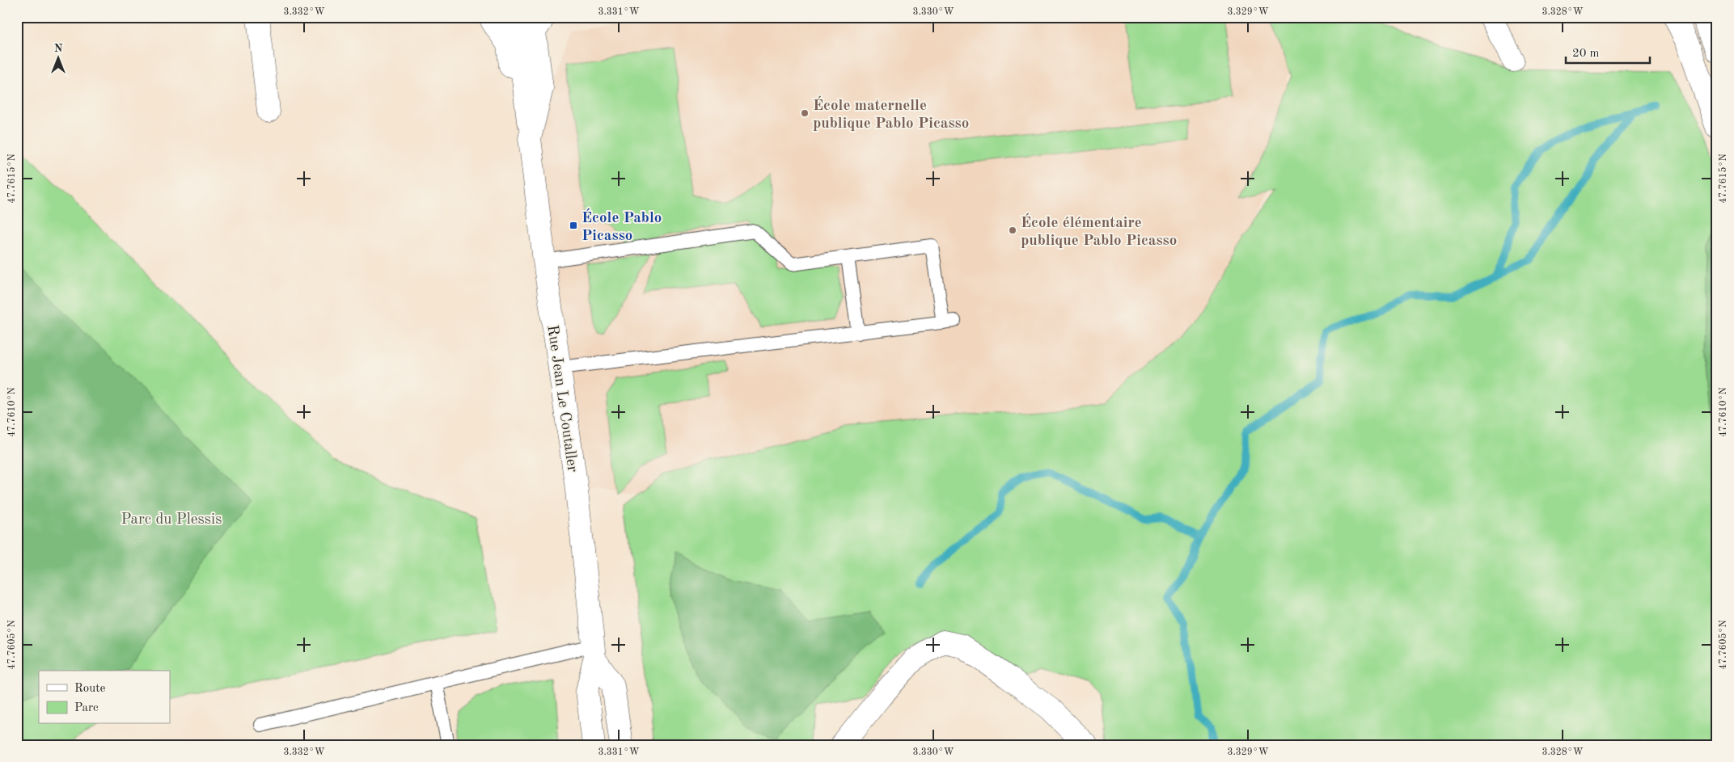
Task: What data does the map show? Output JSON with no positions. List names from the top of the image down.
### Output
{
  "streets": {
    "street": ["Rue Jean Le Coutaller"]
  },
  "parks": ["Parc du Plessis"],
  "places": {
    "other": ["École maternelle publique Pablo Picasso", "École élémentaire publique Pablo Picasso"],
    "transit": ["École Pablo Picasso"]
  },
  "legend": ["Route", "Parc"],
  "scale_bar": "20 m",
  "north": "top",
  "coordinates": [
    "3.332°W",
    "3.331°W",
    "3.330°W",
    "3.329°W",
    "3.328°W",
    "47.7615°N",
    "47.7610°N",
    "47.7605°N"
  ]
}
